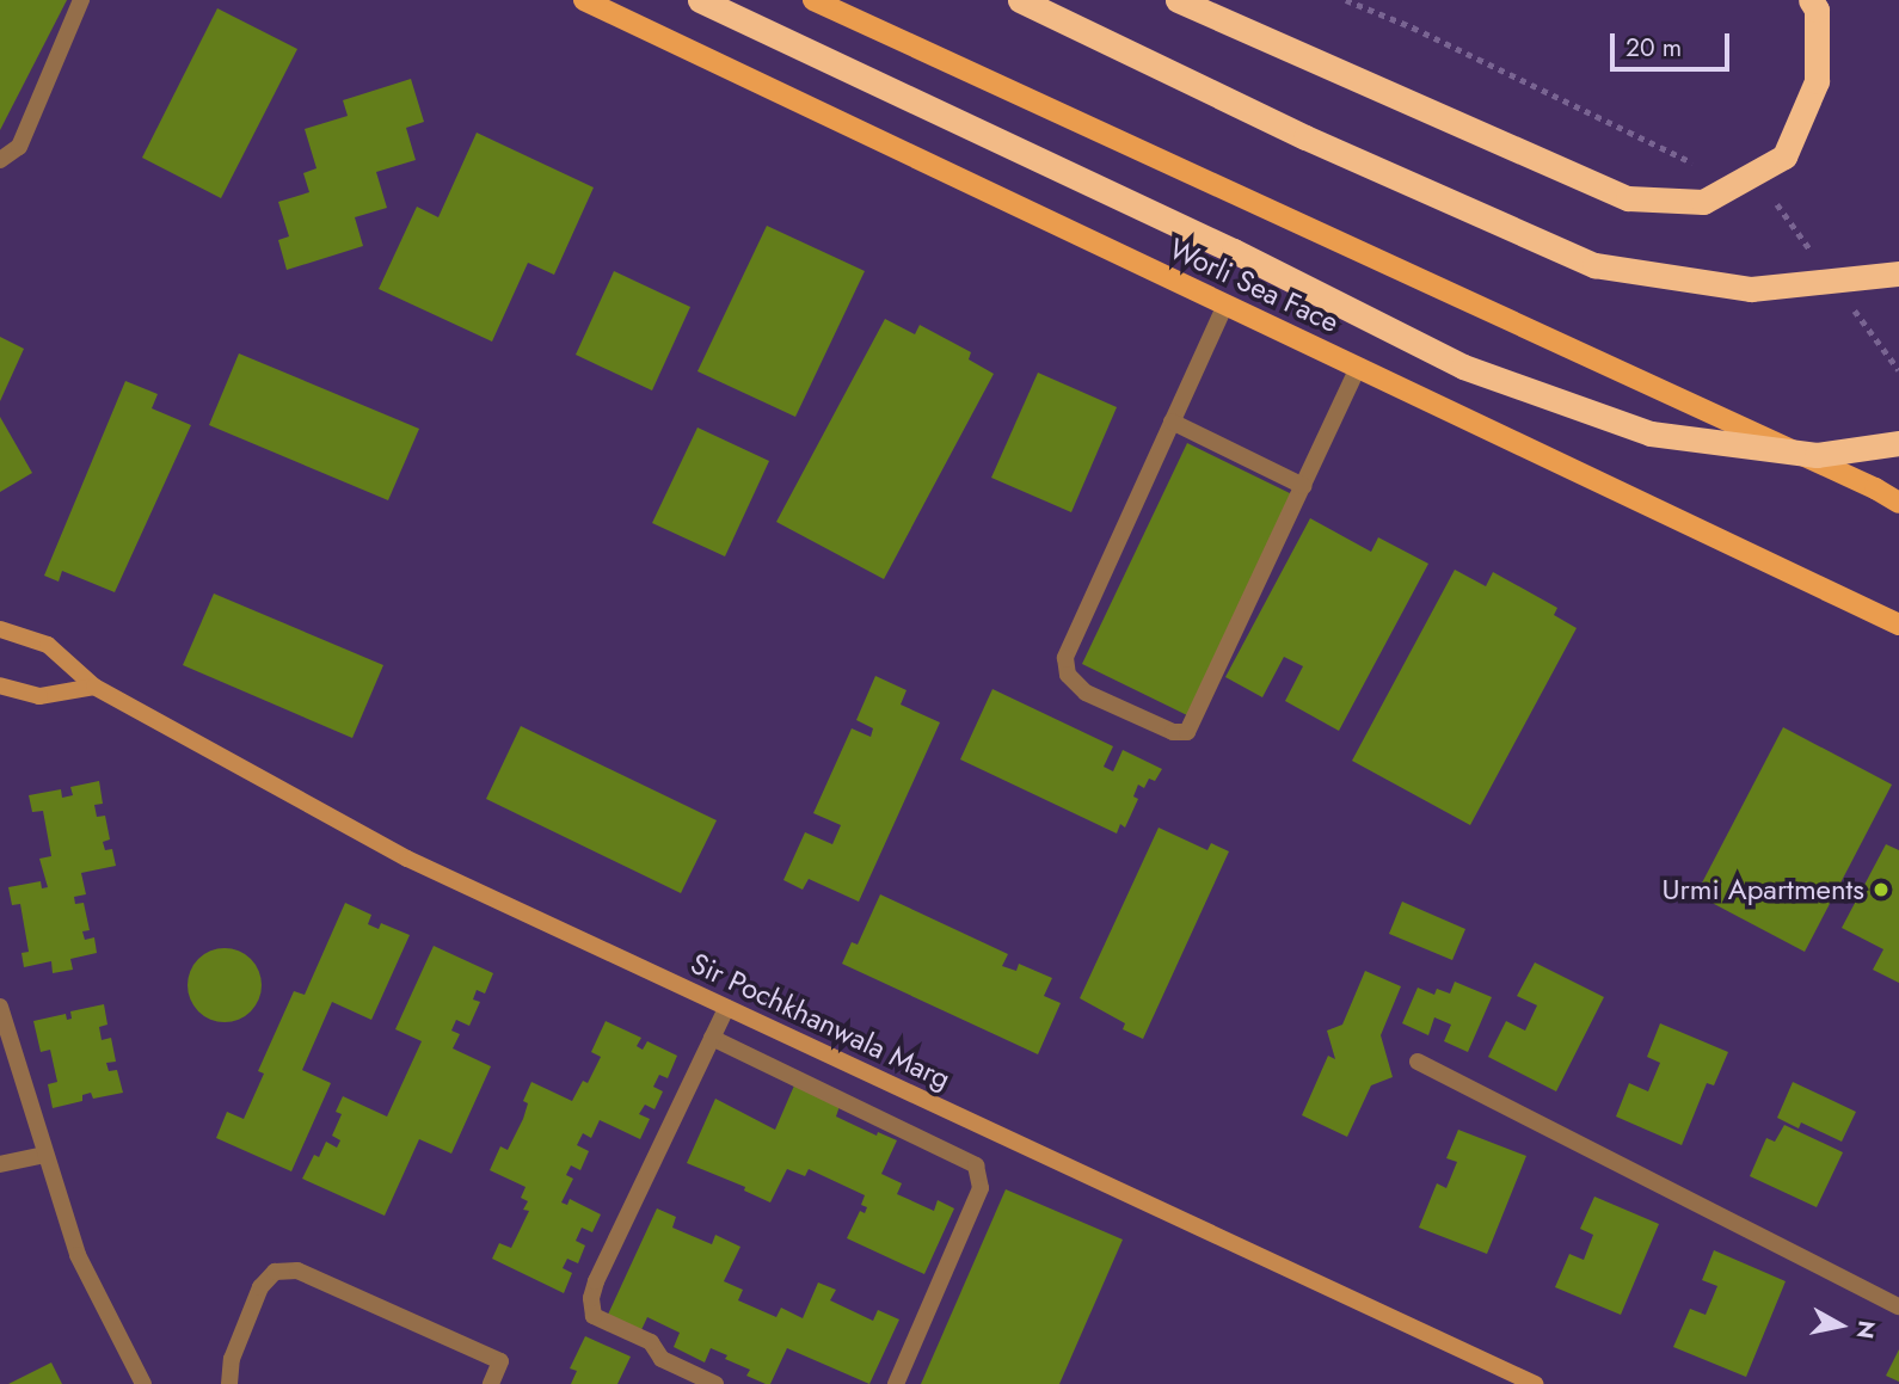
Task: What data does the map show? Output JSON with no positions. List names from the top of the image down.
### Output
{
  "streets": {
    "main road": ["Worli Sea Face"],
    "street": ["Sir Pochkhanwala Marg"]
  },
  "places": ["Urmi Apartments"],
  "scale_bar": "20 m",
  "north": "right"
}
